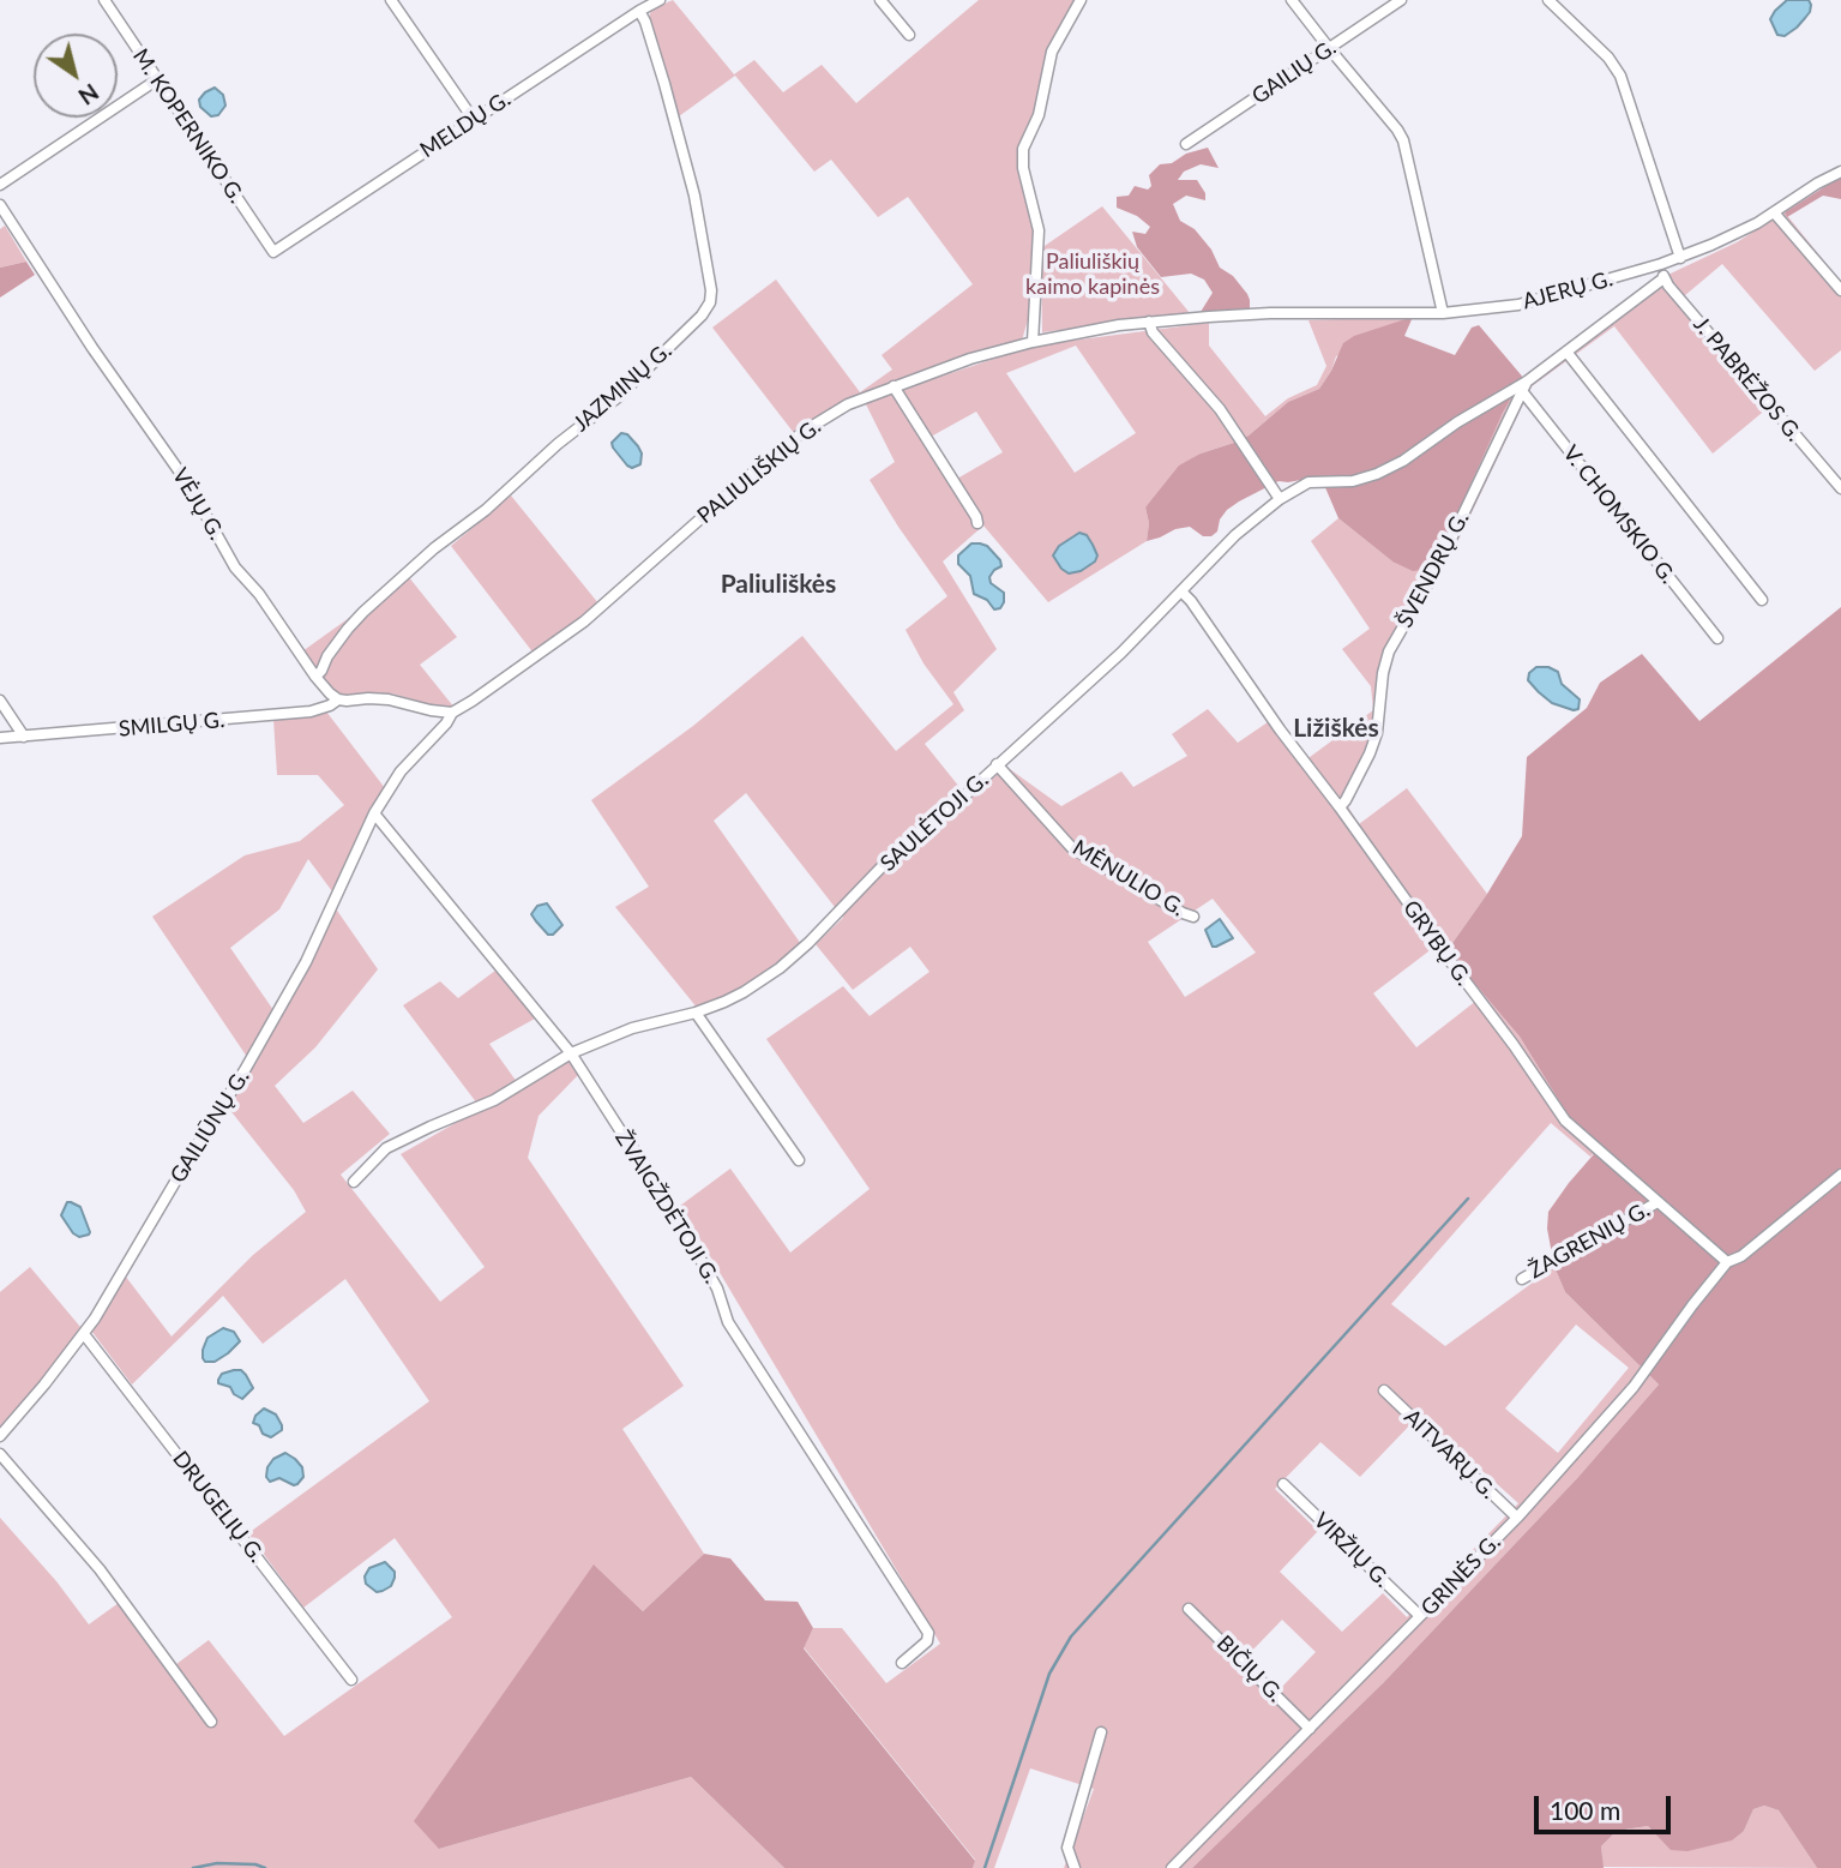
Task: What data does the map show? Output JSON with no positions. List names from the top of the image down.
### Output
{
  "streets": {
    "street": [
      "GAILIŲ G.",
      "MELDŲ G.",
      "M. KOPERNIKO G.",
      "AJERŲ G.",
      "J. PABRĖŽOS G.",
      "JAZMINŲ G.",
      "PALIULIŠKIŲ G.",
      "VĖJŲ G.",
      "V. CHOMSKIO G.",
      "ŠVENDRŲ G.",
      "SMILGŲ G.",
      "SAULĖTOJI G.",
      "MĖNULIO G.",
      "GRYBŲ G.",
      "GAILIŪNŲ G.",
      "ŽVAIGŽDĖTOJI G.",
      "ŽAGRENIŲ G.",
      "AITVARŲ G.",
      "DRUGELIŲ G.",
      "VIRŽIŲ G.",
      "GRINĖS G.",
      "BIČIŲ G."
    ]
  },
  "crossings": [
    ["MELDŲ G.", "M. KOPERNIKO G."],
    ["MELDŲ G.", "JAZMINŲ G."],
    ["AJERŲ G.", "PALIULIŠKIŲ G."],
    ["J. PABRĖŽOS G.", "ŠVENDRŲ G."],
    ["JAZMINŲ G.", "VĖJŲ G."],
    ["PALIULIŠKIŲ G.", "GAILIŪNŲ G."],
    ["VĖJŲ G.", "SMILGŲ G."],
    ["V. CHOMSKIO G.", "ŠVENDRŲ G."],
    ["V. CHOMSKIO G.", "SAULĖTOJI G."],
    ["ŠVENDRŲ G.", "SAULĖTOJI G."],
    ["ŠVENDRŲ G.", "GRYBŲ G."],
    ["SAULĖTOJI G.", "MĖNULIO G."],
    ["SAULĖTOJI G.", "GRYBŲ G."],
    ["SAULĖTOJI G.", "ŽVAIGŽDĖTOJI G."],
    ["GRYBŲ G.", "ŽAGRENIŲ G."],
    ["GRYBŲ G.", "GRINĖS G."],
    ["GAILIŪNŲ G.", "ŽVAIGŽDĖTOJI G."],
    ["GAILIŪNŲ G.", "DRUGELIŲ G."],
    ["AITVARŲ G.", "GRINĖS G."],
    ["VIRŽIŲ G.", "GRINĖS G."],
    ["GRINĖS G.", "BIČIŲ G."]
  ],
  "districts": ["Paliuliškės", "Ližiškės"],
  "parks": ["Paliuliškių kaimo kapinės"],
  "scale_bar": "100 m",
  "north": "bottom right"
}
